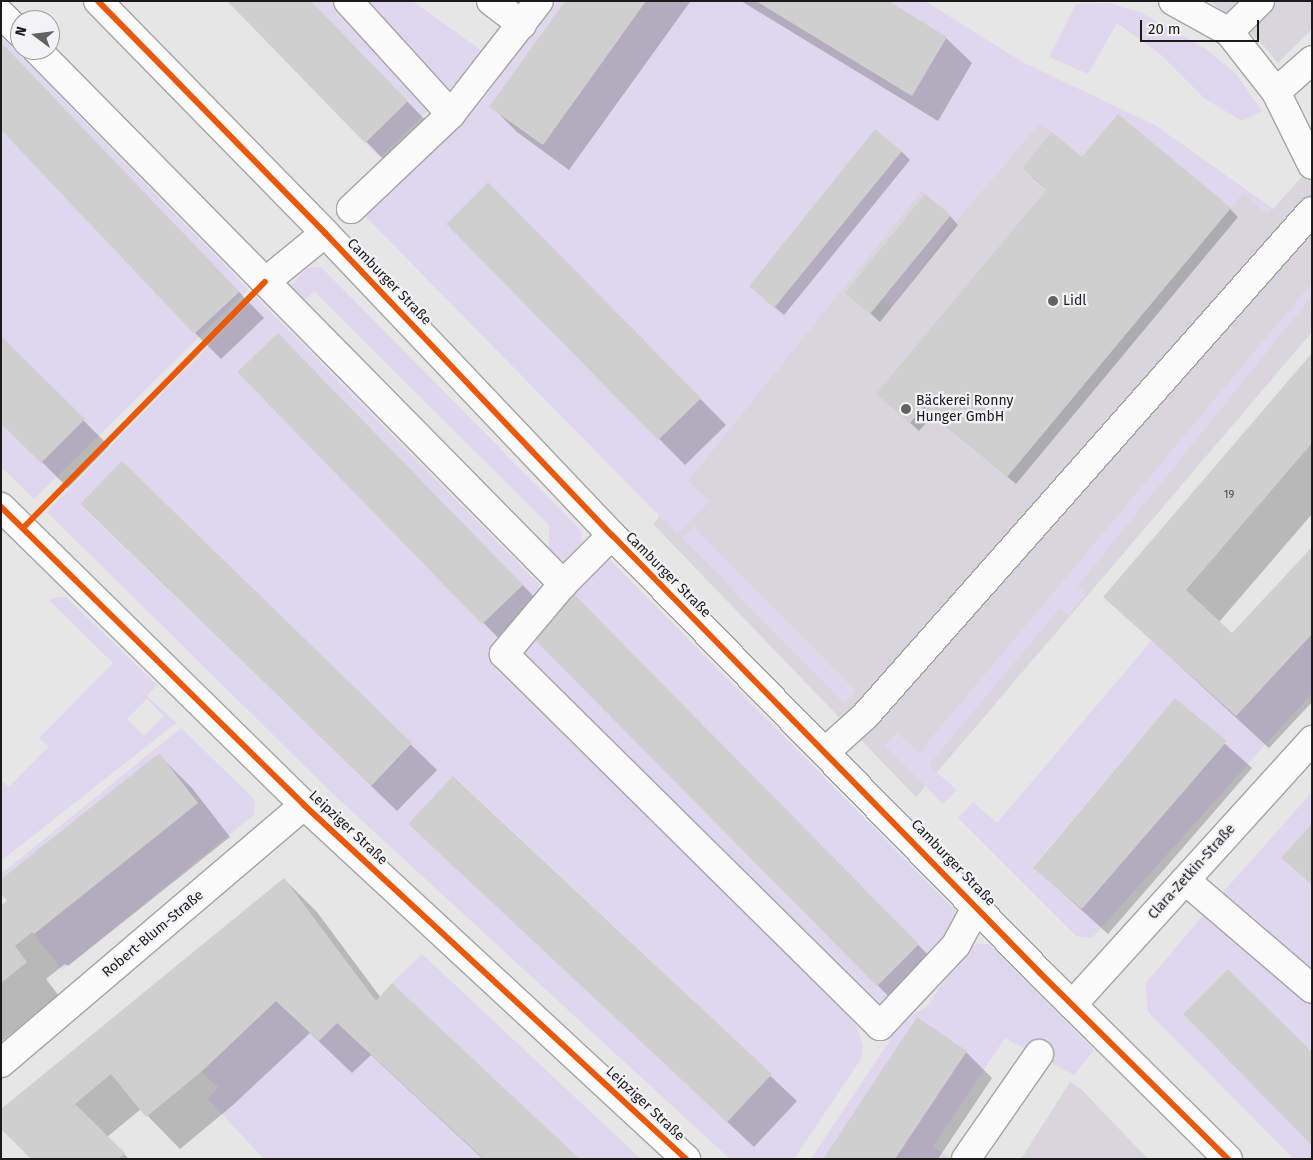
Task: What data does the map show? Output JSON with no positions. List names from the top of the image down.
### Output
{
  "streets": {
    "street": [
      "Camburger Straße",
      "Leipziger Straße",
      "Clara-Zetkin-Straße",
      "Robert-Blum-Straße"
    ]
  },
  "crossings": [
    ["Camburger Straße", "Clara-Zetkin-Straße"],
    ["Leipziger Straße", "Robert-Blum-Straße"]
  ],
  "places": ["Lidl", "Bäckerei Ronny Hunger GmbH"],
  "house_numbers": ["19"],
  "scale_bar": "20 m",
  "north": "left"
}
